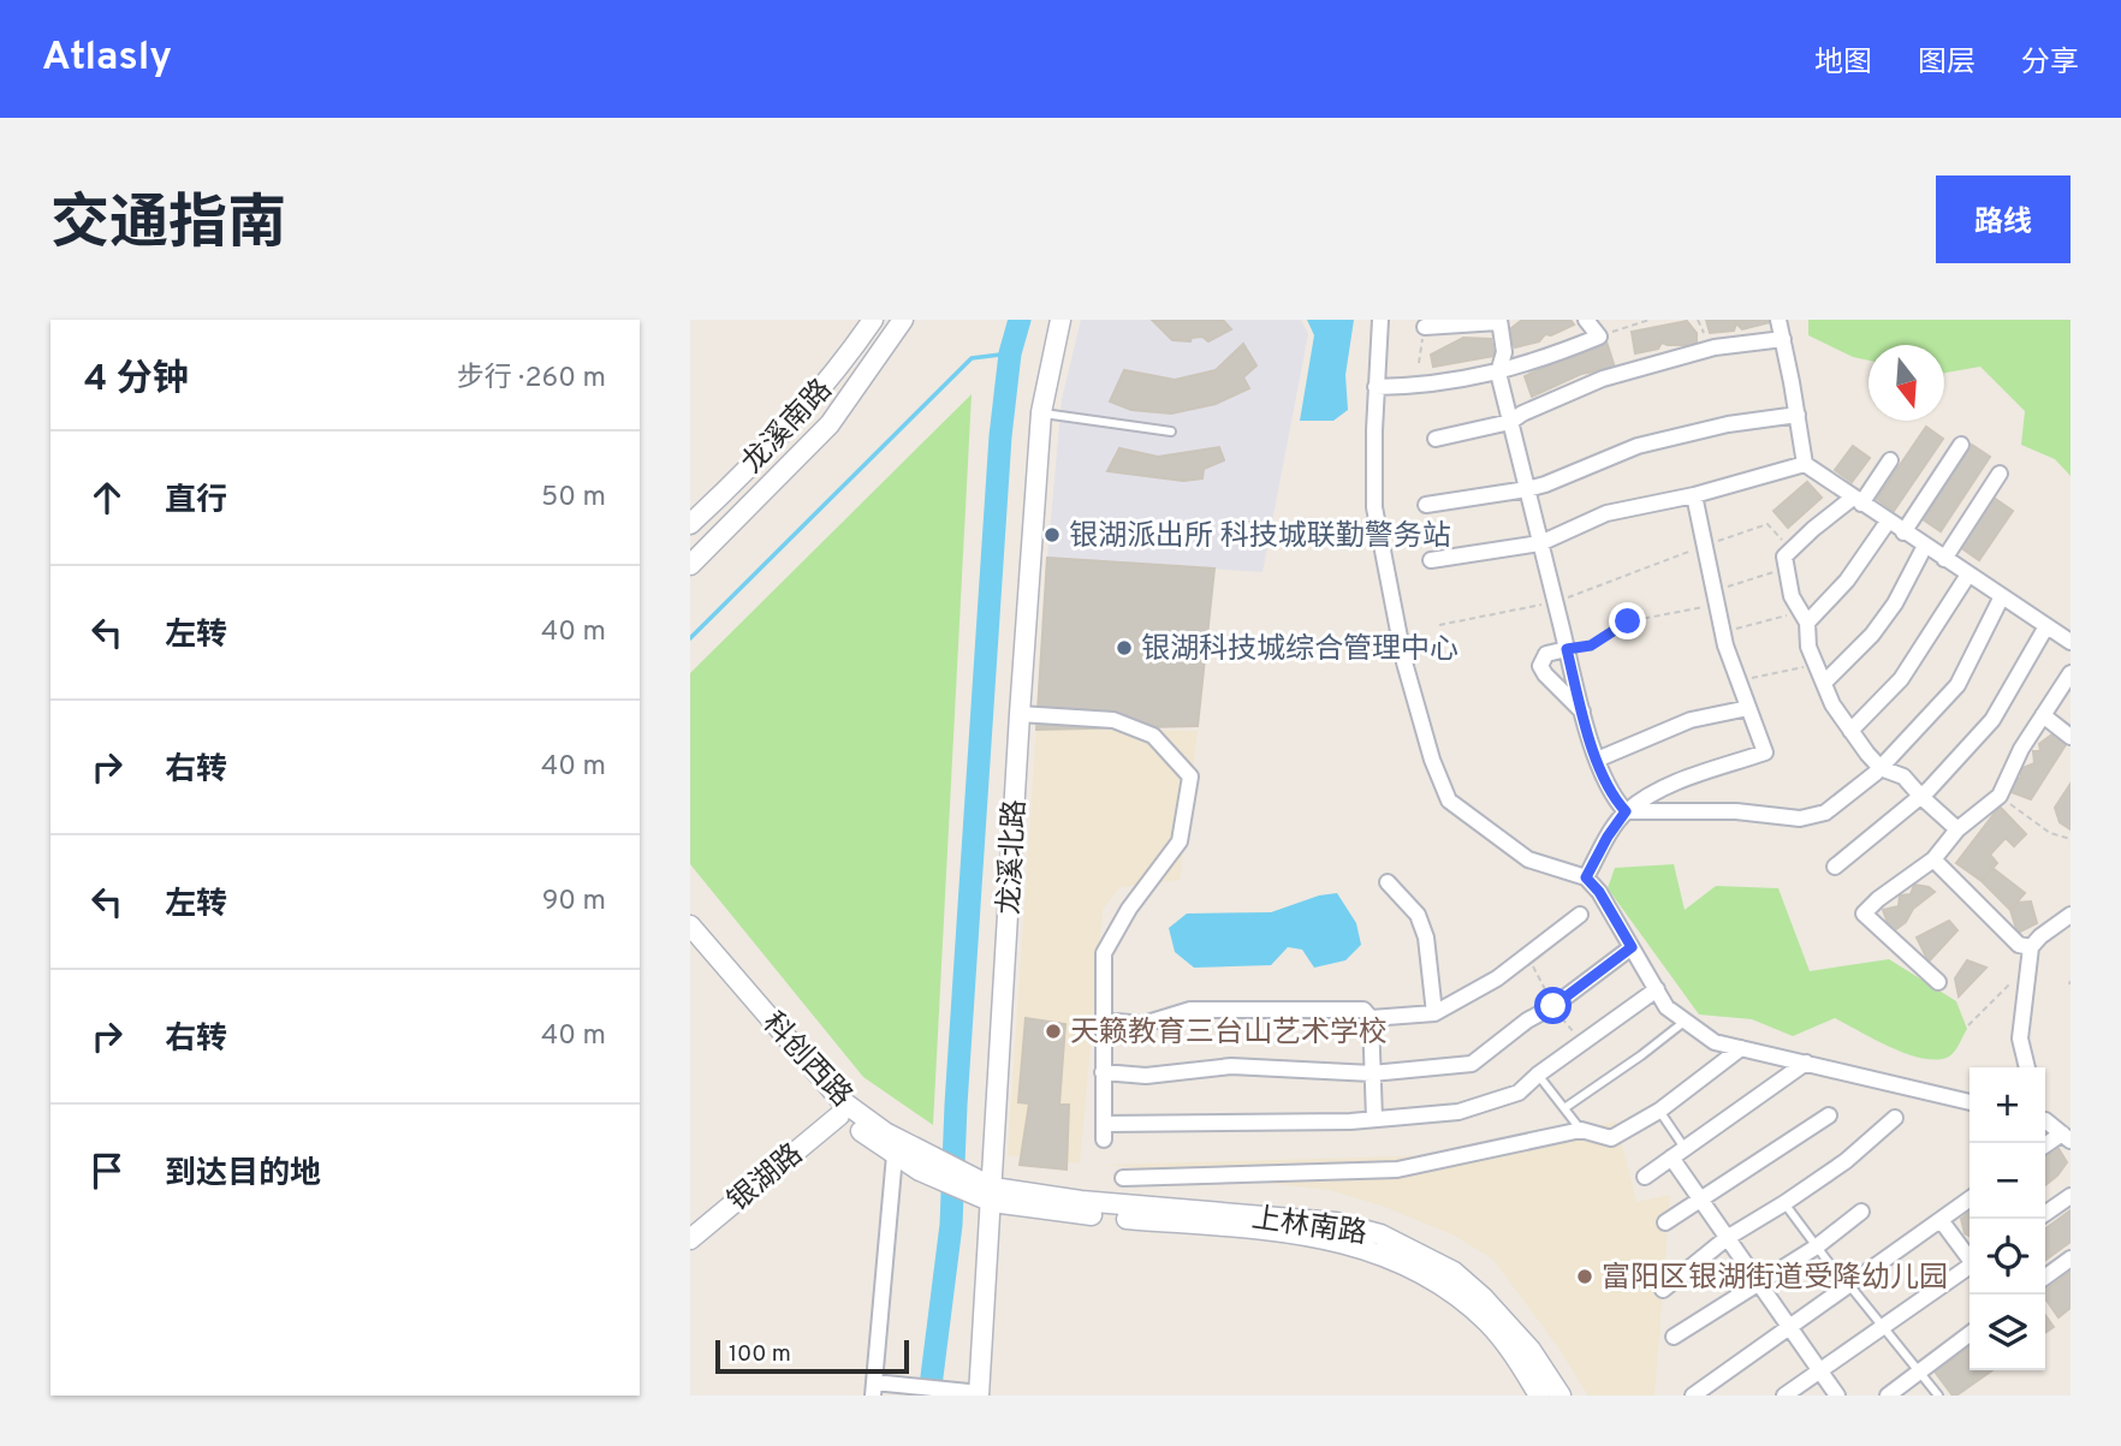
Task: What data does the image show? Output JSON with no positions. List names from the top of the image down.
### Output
{
  "streets": {
    "street": [
      "龙溪南路",
      "龙溪北路",
      "科创西路",
      "银湖路",
      "上林南路"
    ]
  },
  "crossings": [
    ["龙溪北路", "科创西路"],
    ["龙溪北路", "上林南路"],
    ["科创西路", "银湖路"],
    ["科创西路", "上林南路"]
  ],
  "places": [
    "银湖派出所 科技城联勤警务站",
    "银湖科技城综合管理中心",
    "天籁教育三台山艺术学校",
    "富阳区银湖街道受降幼儿园"
  ],
  "scale_bar": "100 m",
  "north": "bottom",
  "page": {
    "header": "Atlasly",
    "nav": ["地图", "图层", "分享"],
    "title": "交通指南",
    "buttons": "路线",
    "heading": ["4 分钟", "步行 · 260 m"],
    "list": [
      ["直行", "50 m"],
      ["左转", "40 m"],
      ["右转", "40 m"],
      ["左转", "90 m"],
      ["右转", "40 m"],
      "到达目的地"
    ],
    "map_buttons": ["+", "−"],
    "scale": "100 m"
  }
}
